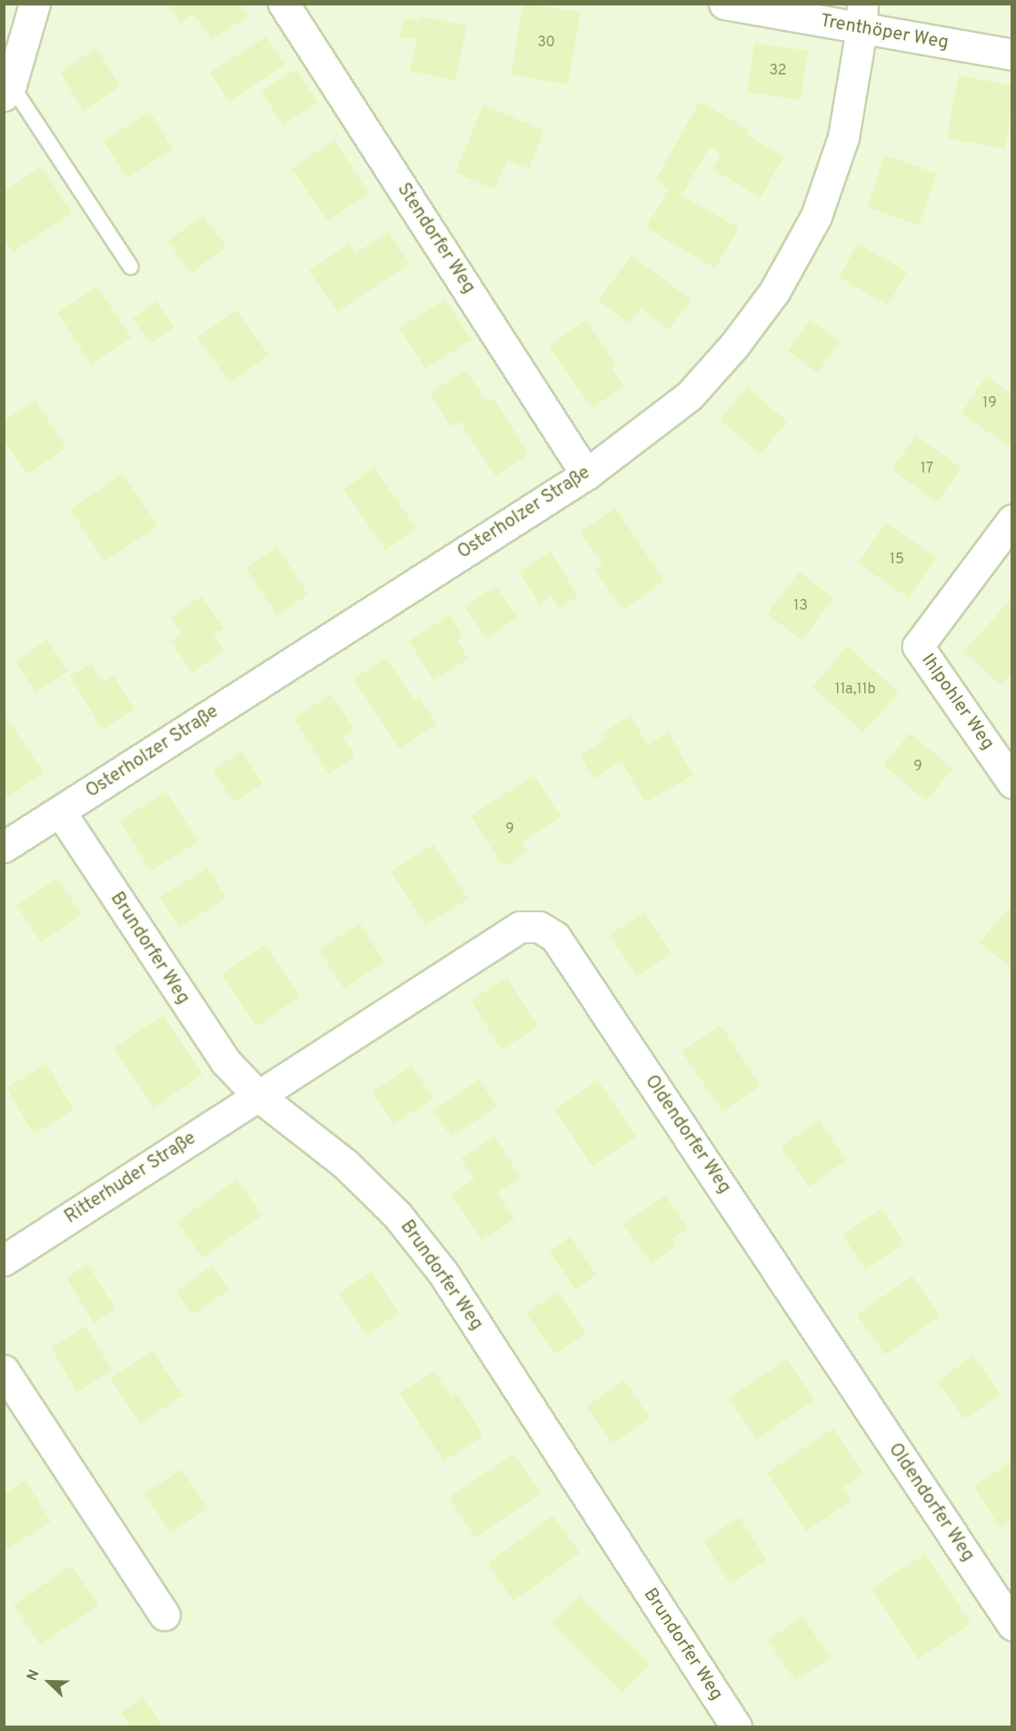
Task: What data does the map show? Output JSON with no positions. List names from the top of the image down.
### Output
{
  "streets": {
    "street": [
      "Trenthöper Weg",
      "Stendorfer Weg",
      "Osterholzer Straße",
      "Ihlpohler Weg",
      "Brundorfer Weg",
      "Oldendorfer Weg",
      "Ritterhuder Straße"
    ]
  },
  "crossings": [
    ["Trenthöper Weg", "Osterholzer Straße"],
    ["Stendorfer Weg", "Osterholzer Straße"],
    ["Osterholzer Straße", "Brundorfer Weg"],
    ["Brundorfer Weg", "Oldendorfer Weg"],
    ["Brundorfer Weg", "Ritterhuder Straße"],
    ["Oldendorfer Weg", "Ritterhuder Straße"]
  ],
  "house_numbers": [
    "30",
    "32",
    "19",
    "17",
    "15",
    "13",
    "11a,11b",
    "9",
    "9"
  ],
  "north": "top left"
}
